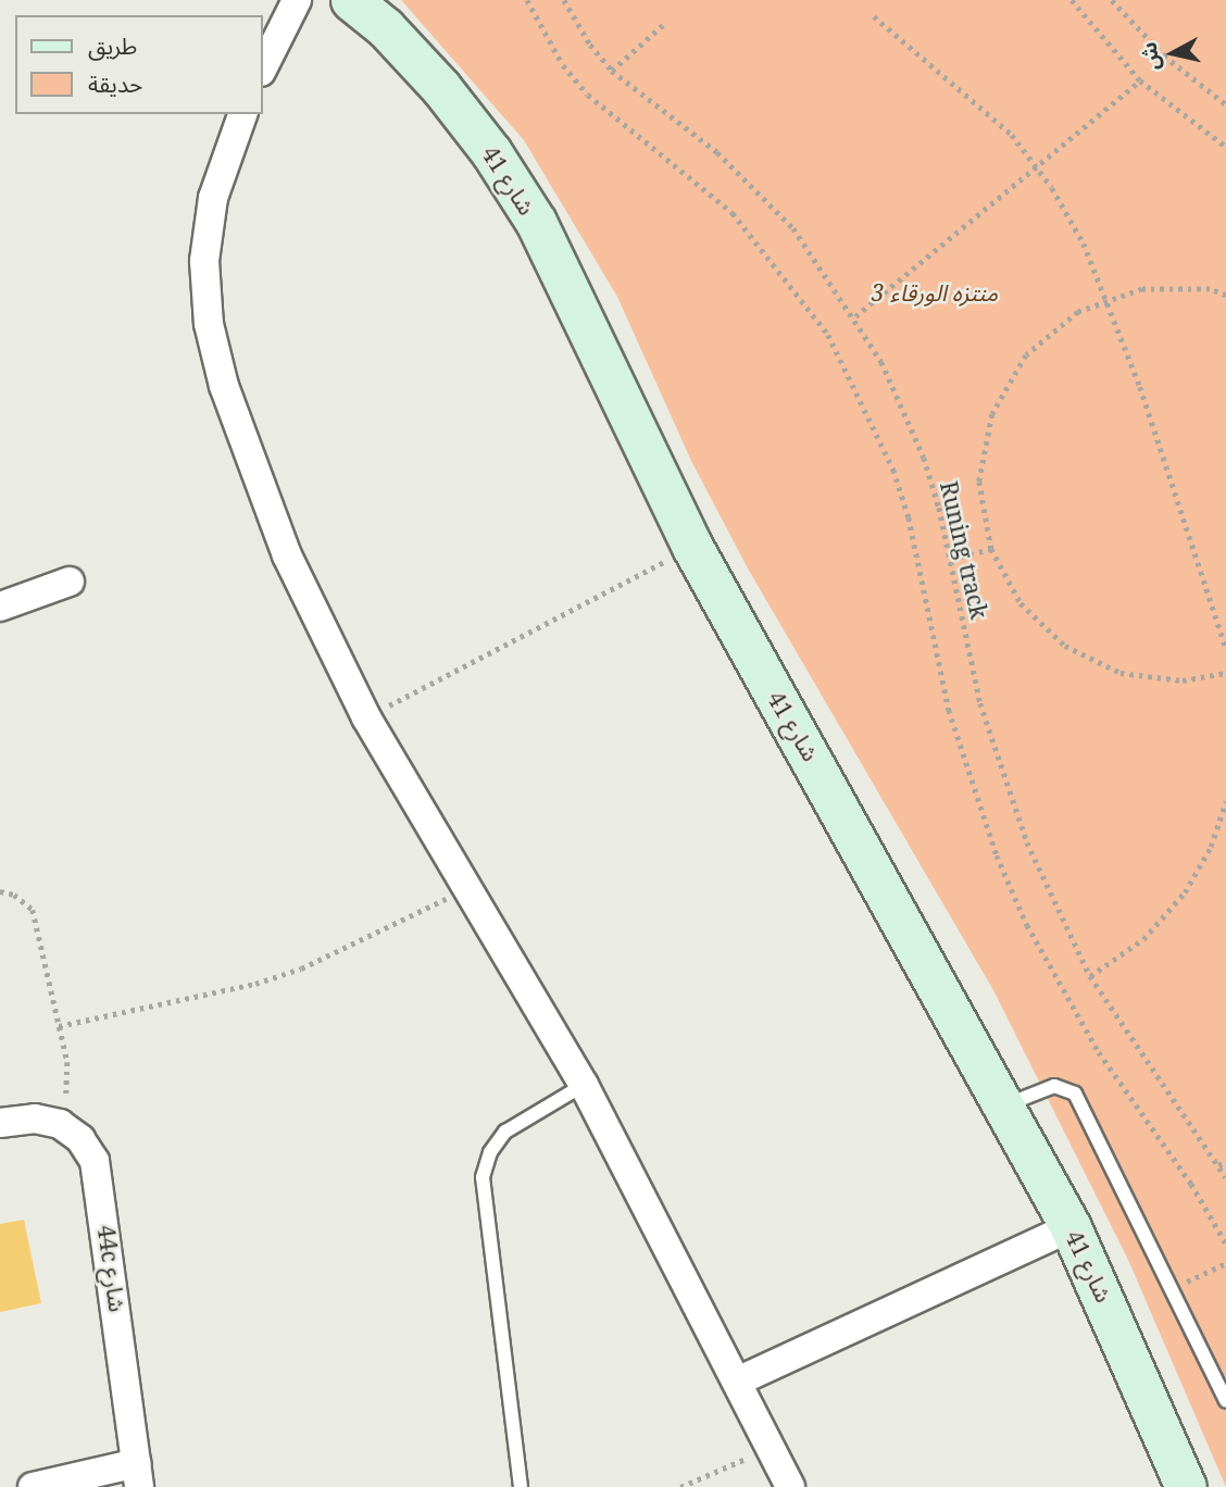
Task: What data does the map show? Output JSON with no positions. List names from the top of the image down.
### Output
{
  "streets": {
    "street": ["شارع 41", "44c شارع"],
    "path": ["Runing track"]
  },
  "parks": ["منتزه الورقاء 3"],
  "legend": ["طريق", "حديقة"],
  "north": "left"
}
